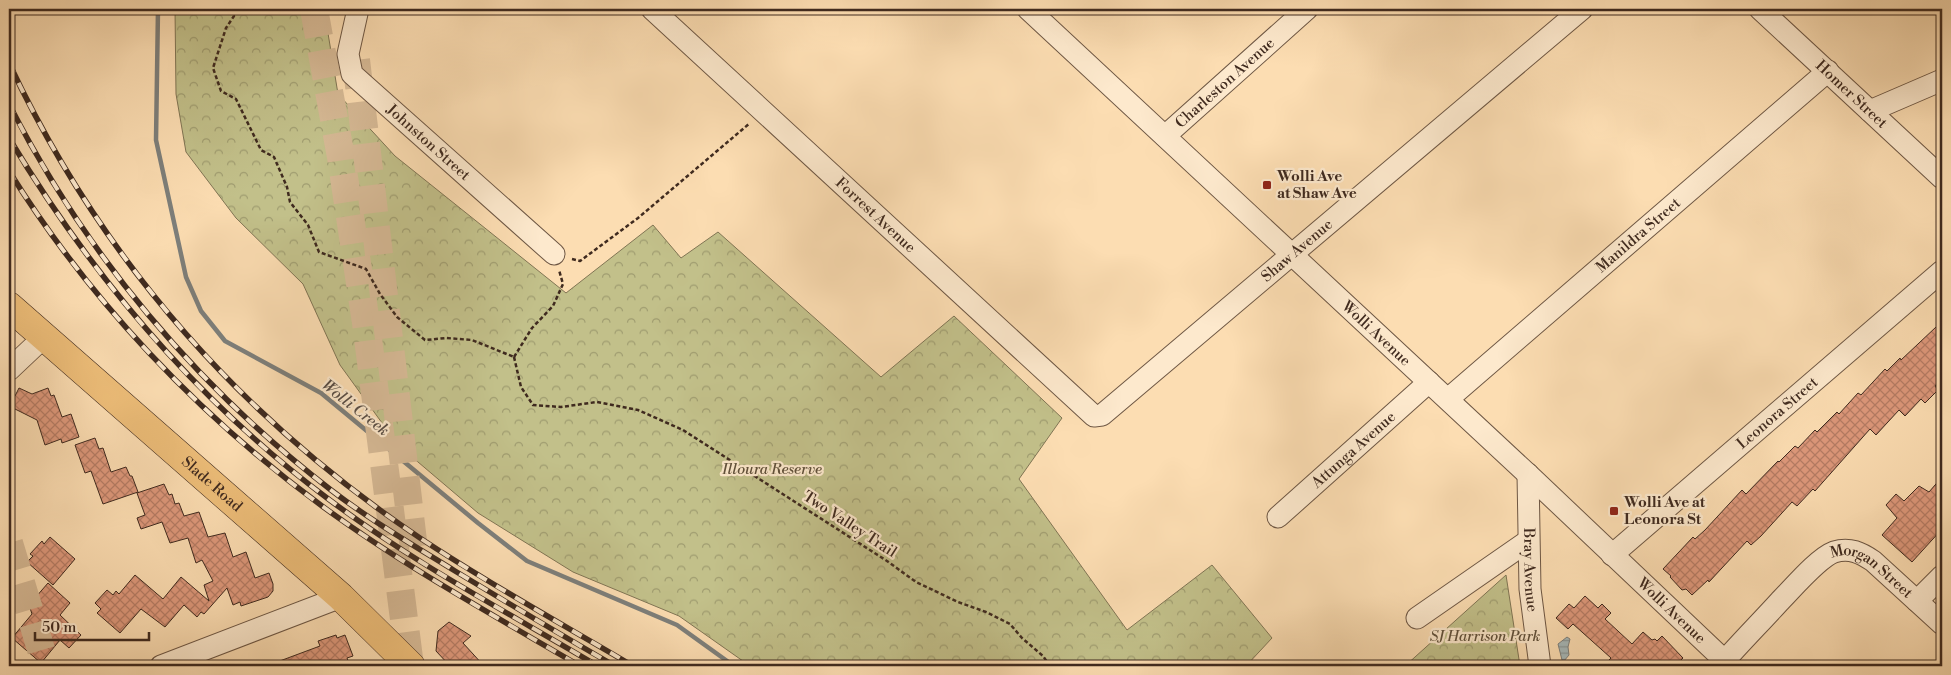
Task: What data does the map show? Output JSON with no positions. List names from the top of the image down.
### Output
{
  "streets": {
    "main road": ["Slade Road"],
    "street": [
      "Charleston Avenue",
      "Homer Street",
      "Johnston Street",
      "Forrest Avenue",
      "Manildra Street",
      "Shaw Avenue",
      "Wolli Avenue",
      "Leonora Street",
      "Attunga Avenue",
      "Bray Avenue",
      "Morgan Street"
    ],
    "path": ["Two Valley Trail"]
  },
  "crossings": [
    ["Charleston Avenue", "Wolli Avenue"],
    ["Homer Street", "Manildra Street"],
    ["Forrest Avenue", "Shaw Avenue"],
    ["Manildra Street", "Wolli Avenue"],
    ["Shaw Avenue", "Wolli Avenue"],
    ["Wolli Avenue", "Leonora Street"],
    ["Wolli Avenue", "Attunga Avenue"],
    ["Wolli Avenue", "Bray Avenue"],
    ["Wolli Avenue", "Morgan Street"]
  ],
  "water": ["Wolli Creek"],
  "parks": ["Illoura Reserve", "SJ Harrison Park"],
  "places": {
    "transit": ["Wolli Ave at Shaw Ave", "Wolli Ave at Leonora St"]
  },
  "scale_bar": "50 m"
}
